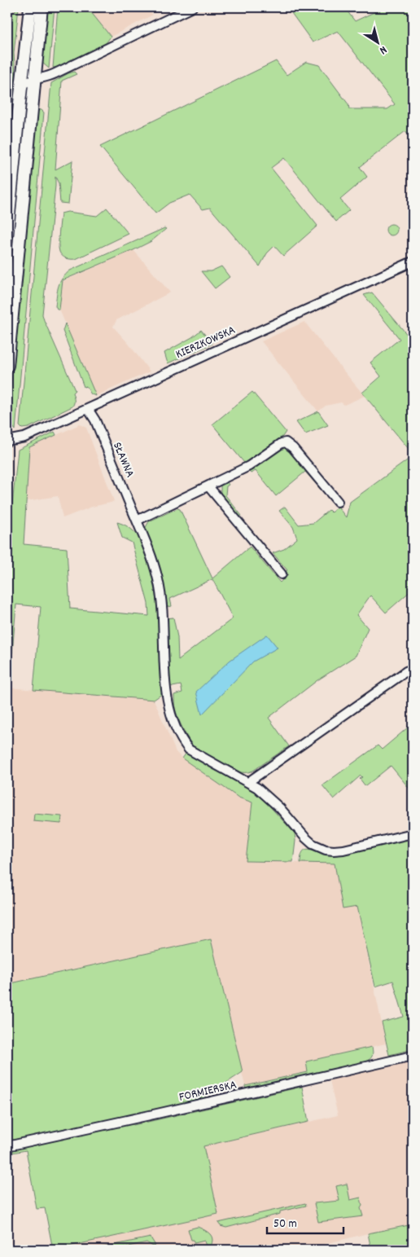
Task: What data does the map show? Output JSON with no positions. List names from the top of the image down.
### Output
{
  "streets": {
    "street": ["KIERZKOWSKA", "SŁAWNA", "FORMIERSKA"]
  },
  "crossings": [
    ["KIERZKOWSKA", "SŁAWNA"]
  ],
  "scale_bar": "50 m",
  "north": "bottom right"
}
